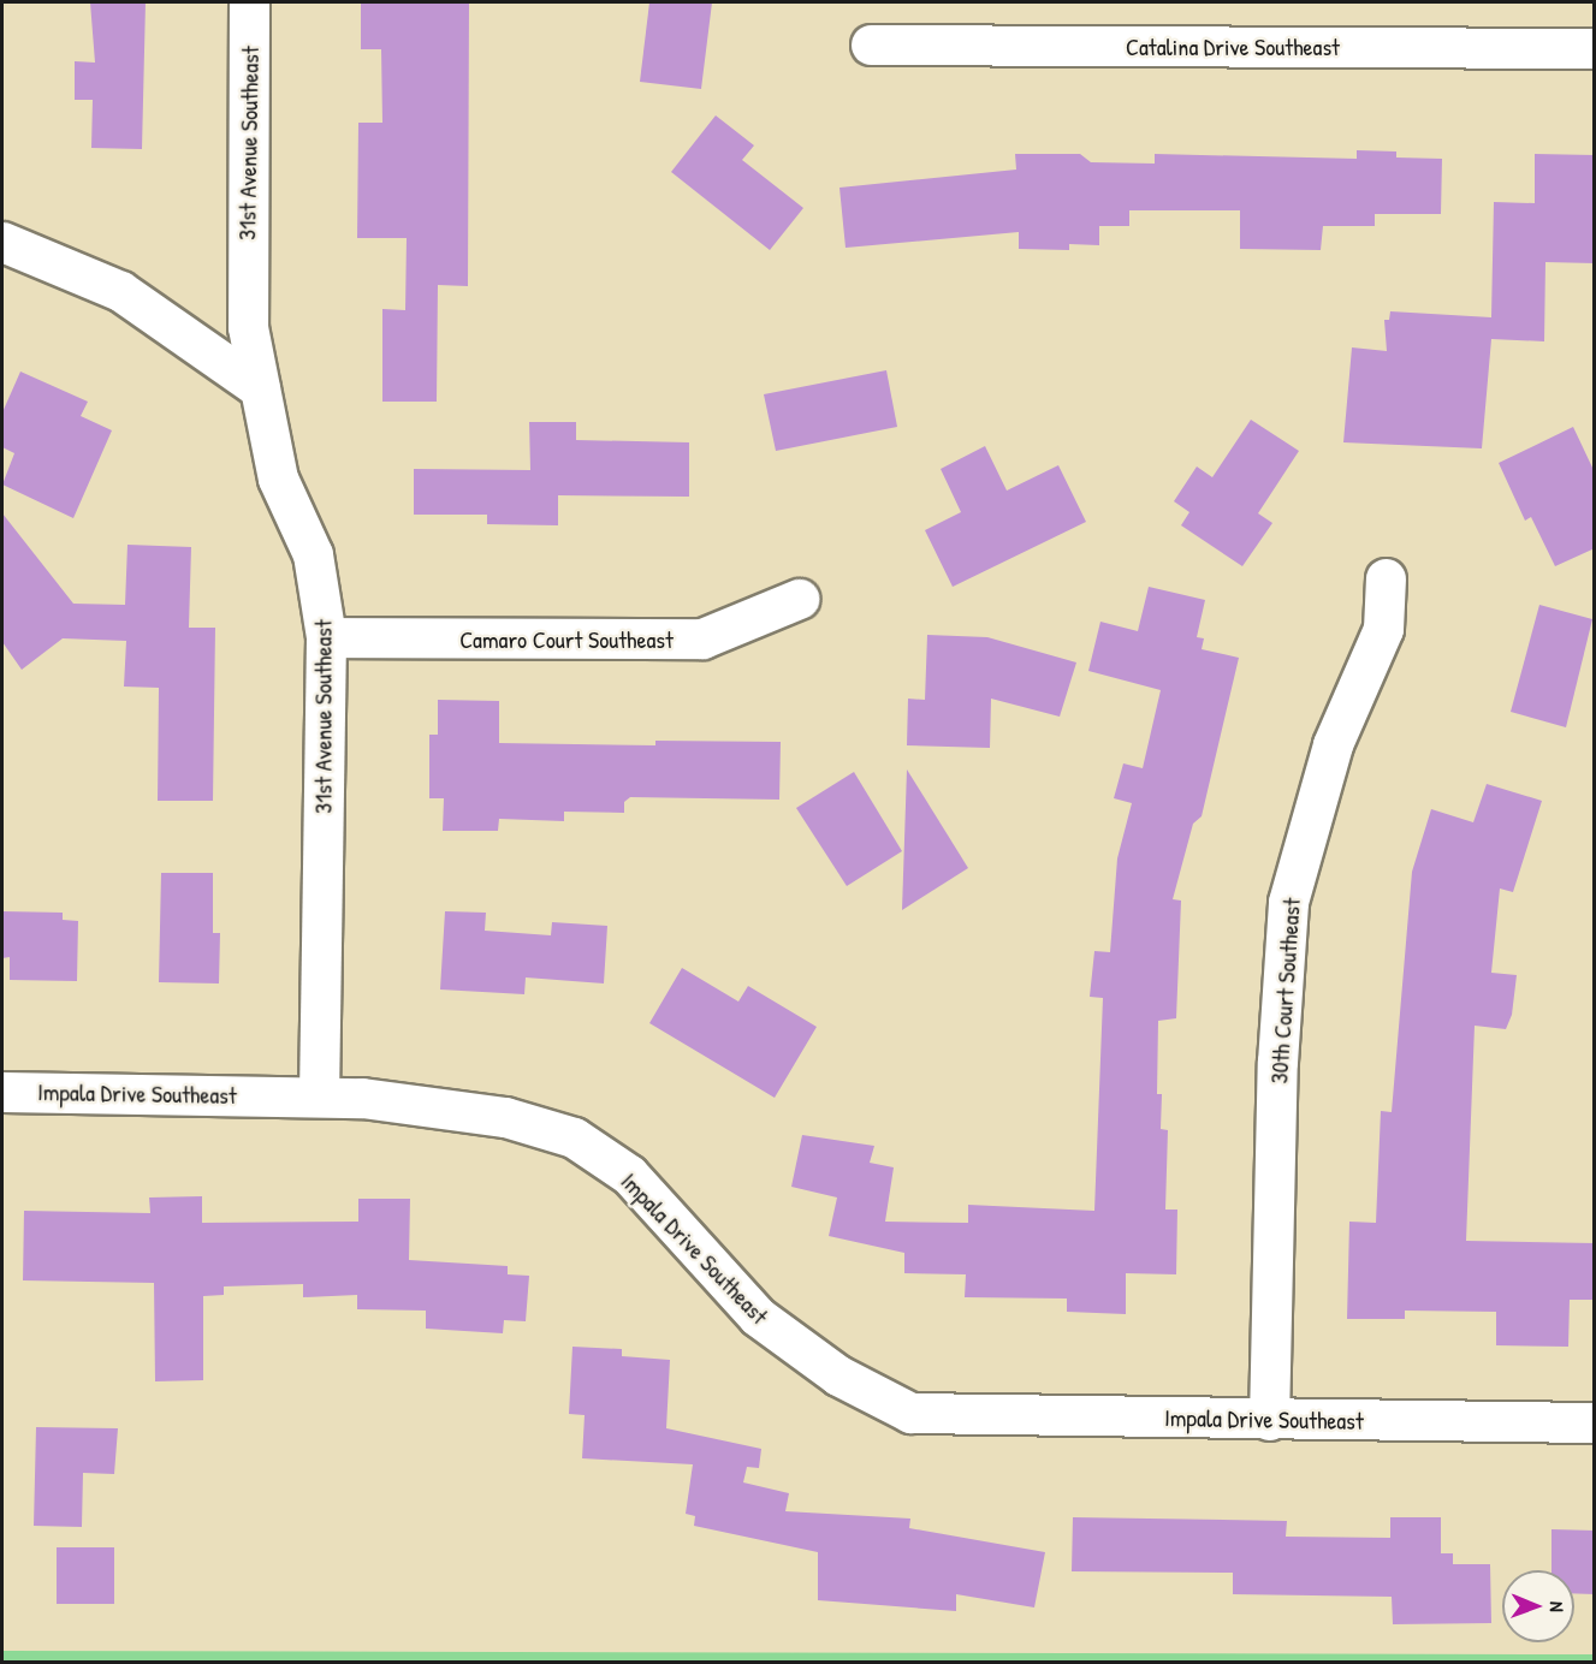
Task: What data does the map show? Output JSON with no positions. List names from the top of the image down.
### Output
{
  "streets": {
    "street": [
      "Catalina Drive Southeast",
      "31st Avenue Southeast",
      "Camaro Court Southeast",
      "30th Court Southeast",
      "Impala Drive Southeast"
    ]
  },
  "crossings": [
    ["31st Avenue Southeast", "Camaro Court Southeast"],
    ["31st Avenue Southeast", "Impala Drive Southeast"],
    ["30th Court Southeast", "Impala Drive Southeast"]
  ],
  "north": "right"
}
